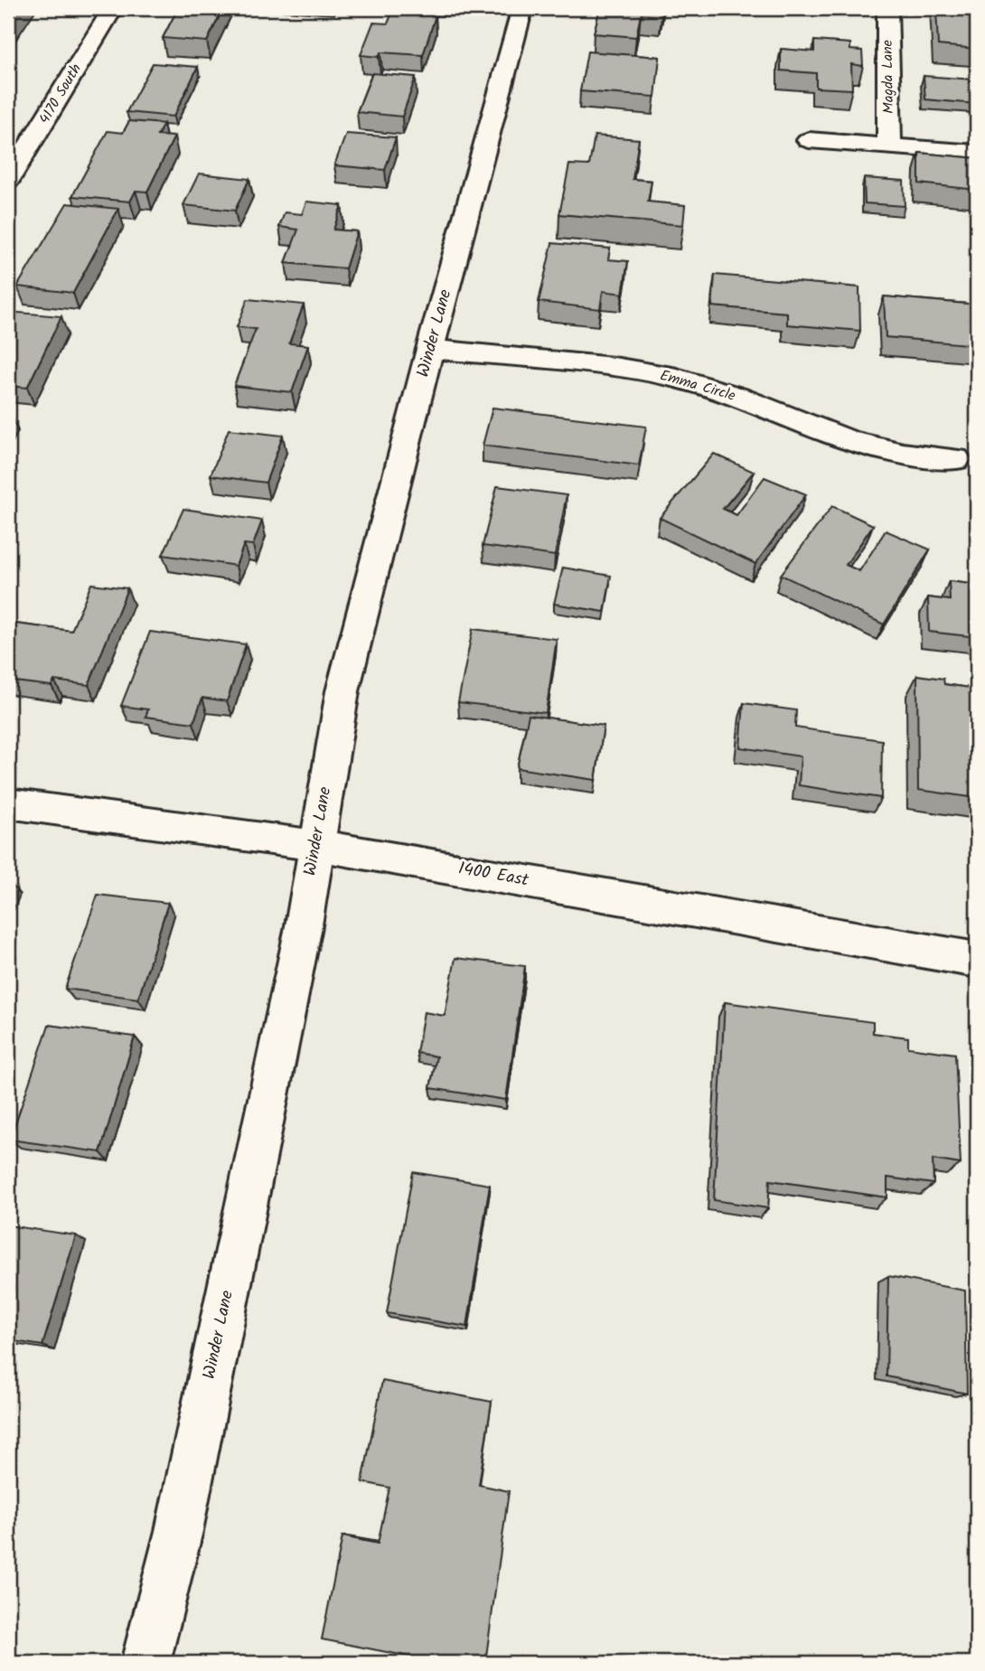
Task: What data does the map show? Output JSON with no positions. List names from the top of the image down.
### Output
{
  "streets": {
    "street": [
      "Magda Lane",
      "4170 South",
      "Winder Lane",
      "Emma Circle",
      "1400 East"
    ]
  },
  "crossings": [
    ["Winder Lane", "Emma Circle"],
    ["Winder Lane", "1400 East"]
  ]
}
